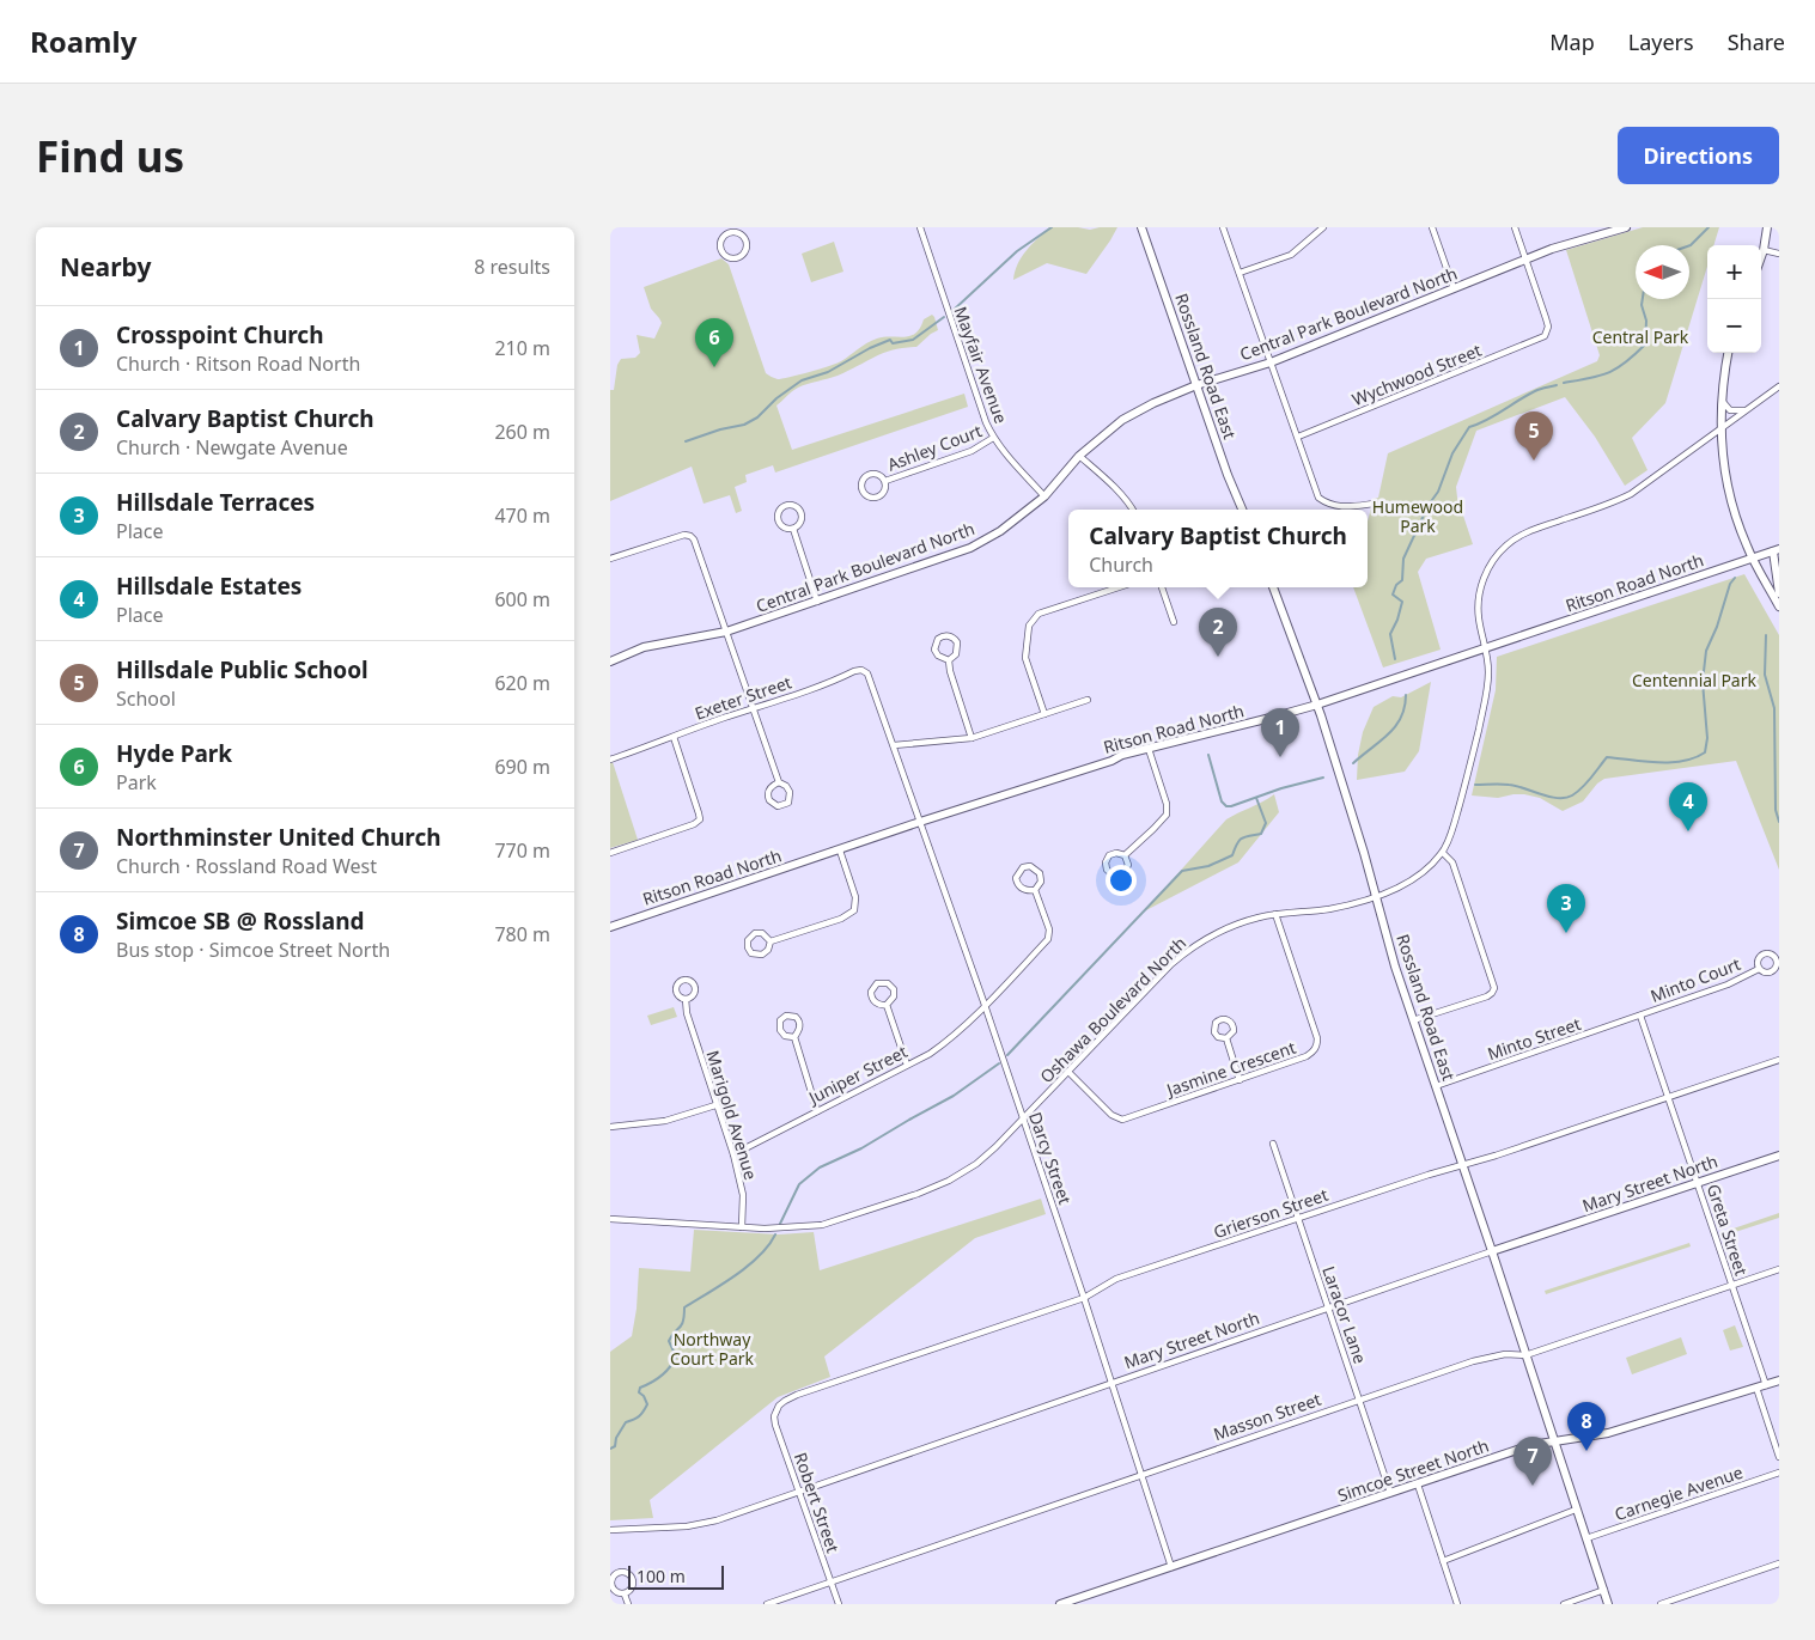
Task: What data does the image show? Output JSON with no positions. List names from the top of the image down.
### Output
{
  "streets": {
    "main road": [
      "Central Park Boulevard North",
      "Rossland Road East",
      "Ritson Road North",
      "Mary Street North",
      "Simcoe Street North"
    ],
    "street": [
      "Mayfair Avenue",
      "Wychwood Street",
      "Ashley Court",
      "Exeter Street",
      "Minto Court",
      "Oshawa Boulevard North",
      "Minto Street",
      "Jasmine Crescent",
      "Juniper Street",
      "Marigold Avenue",
      "Darcy Street",
      "Grierson Street",
      "Greta Street",
      "Laracor Lane",
      "Masson Street",
      "Carnegie Avenue",
      "Robert Street"
    ]
  },
  "crossings": [
    ["Central Park Boulevard North", "Mayfair Avenue"],
    ["Central Park Boulevard North", "Rossland Road East"],
    ["Central Park Boulevard North", "Wychwood Street"],
    ["Mayfair Avenue", "Ashley Court"],
    ["Rossland Road East", "Ritson Road North"],
    ["Rossland Road East", "Oshawa Boulevard North"],
    ["Rossland Road East", "Minto Street"],
    ["Rossland Road East", "Mary Street North"],
    ["Rossland Road East", "Grierson Street"],
    ["Rossland Road East", "Masson Street"],
    ["Rossland Road East", "Simcoe Street North"],
    ["Rossland Road East", "Carnegie Avenue"],
    ["Ritson Road North", "Oshawa Boulevard North"],
    ["Ritson Road North", "Darcy Street"],
    ["Exeter Street", "Darcy Street"],
    ["Minto Court", "Minto Street"],
    ["Minto Court", "Greta Street"],
    ["Oshawa Boulevard North", "Jasmine Crescent"],
    ["Oshawa Boulevard North", "Marigold Avenue"],
    ["Oshawa Boulevard North", "Darcy Street"],
    ["Minto Street", "Greta Street"],
    ["Juniper Street", "Marigold Avenue"],
    ["Juniper Street", "Darcy Street"],
    ["Darcy Street", "Mary Street North"],
    ["Darcy Street", "Grierson Street"],
    ["Darcy Street", "Masson Street"],
    ["Darcy Street", "Simcoe Street North"],
    ["Mary Street North", "Greta Street"],
    ["Mary Street North", "Laracor Lane"],
    ["Mary Street North", "Robert Street"],
    ["Grierson Street", "Greta Street"],
    ["Grierson Street", "Laracor Lane"],
    ["Grierson Street", "Robert Street"],
    ["Greta Street", "Masson Street"],
    ["Greta Street", "Simcoe Street North"],
    ["Laracor Lane", "Masson Street"],
    ["Laracor Lane", "Simcoe Street North"],
    ["Masson Street", "Robert Street"]
  ],
  "parks": [
    "Central Park",
    "Humewood Park",
    "Centennial Park",
    "Northway Court Park"
  ],
  "scale_bar": "100 m",
  "north": "left",
  "page": {
    "header": "Roamly",
    "nav": ["Map", "Layers", "Share"],
    "buttons": "Directions",
    "title": "Find us",
    "heading": ["Nearby", "8 results"],
    "map_buttons": ["+", "−"],
    "list": [
      {
        "mark": "1",
        "name": "Crosspoint Church",
        "note": "Church · Ritson Road North",
        "value": "210 m"
      },
      {
        "mark": "2",
        "name": "Calvary Baptist Church",
        "note": "Church · Newgate Avenue",
        "value": "260 m"
      },
      {
        "mark": "3",
        "name": "Hillsdale Terraces",
        "note": "Place",
        "value": "470 m"
      },
      {
        "mark": "4",
        "name": "Hillsdale Estates",
        "note": "Place",
        "value": "600 m"
      },
      {
        "mark": "5",
        "name": "Hillsdale Public School",
        "note": "School",
        "value": "620 m"
      },
      {
        "mark": "6",
        "name": "Hyde Park",
        "note": "Park",
        "value": "690 m"
      },
      {
        "mark": "7",
        "name": "Northminster United Church",
        "note": "Church · Rossland Road West",
        "value": "770 m"
      },
      {
        "mark": "8",
        "name": "Simcoe SB @ Rossland",
        "note": "Bus stop · Simcoe Street North",
        "value": "780 m"
      }
    ],
    "pins": [
      "6",
      "5",
      "2",
      "1",
      "4",
      "3",
      "8",
      "7"
    ],
    "popup": ["Calvary Baptist Church", "Church"],
    "scale": "100 m"
  }
}
